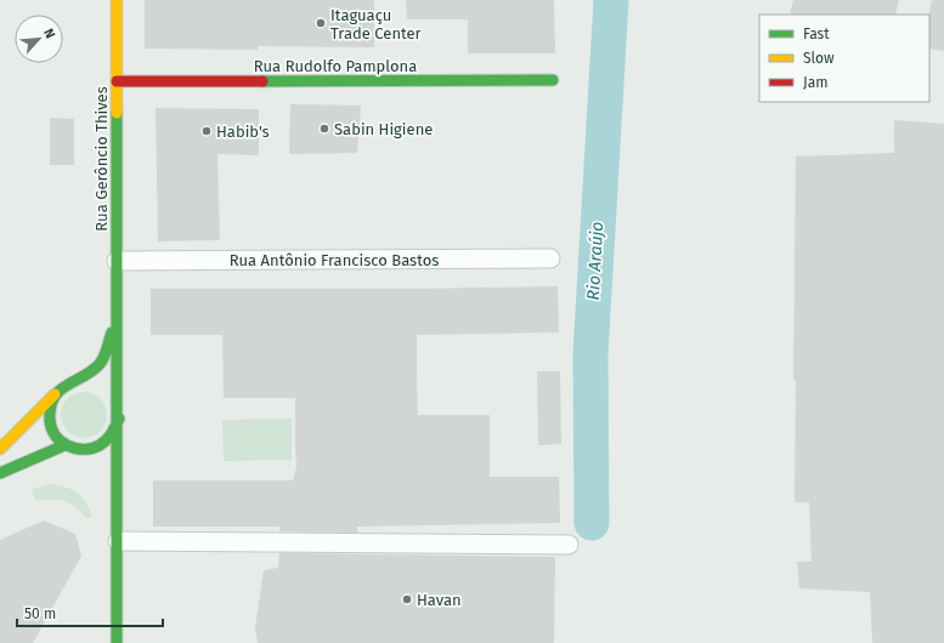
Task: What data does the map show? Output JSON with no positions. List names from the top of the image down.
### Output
{
  "streets": {
    "main road": ["Rua Rudolfo Pamplona", "Rua Gerôncio Thives"],
    "street": ["Rua Antônio Francisco Bastos"]
  },
  "crossings": [
    ["Rua Rudolfo Pamplona", "Rua Gerôncio Thives"],
    ["Rua Gerôncio Thives", "Rua Antônio Francisco Bastos"]
  ],
  "water": ["Rio Araújo"],
  "places": [
    "Itaguaçu Trade Center",
    "Sabin Higiene",
    "Habib's",
    "Havan"
  ],
  "legend": ["Fast", "Slow", "Jam"],
  "scale_bar": "50 m",
  "north": "top right"
}
